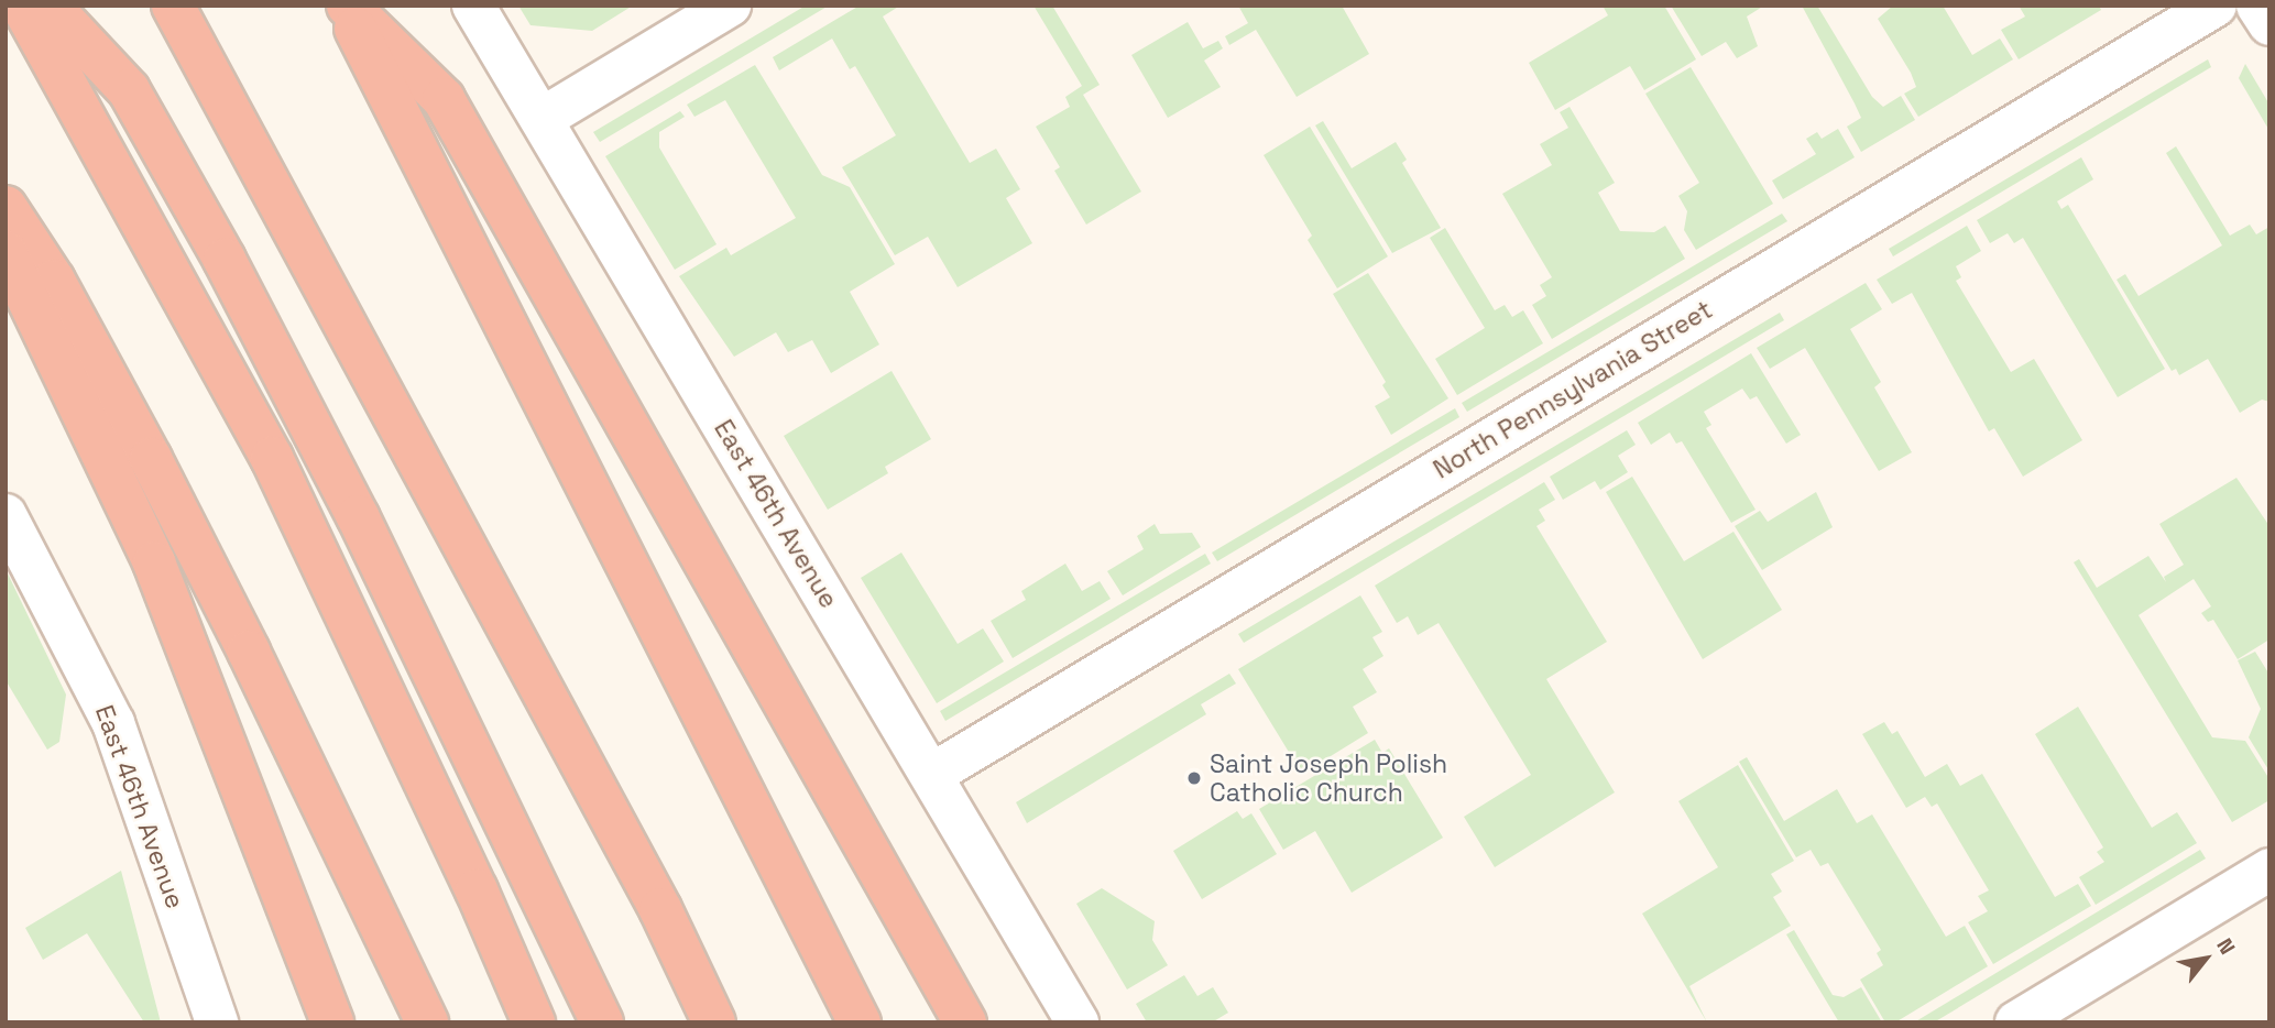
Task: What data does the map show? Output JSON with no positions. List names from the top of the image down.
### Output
{
  "streets": {
    "street": ["North Pennsylvania Street", "East 46th Avenue"]
  },
  "crossings": [
    ["North Pennsylvania Street", "East 46th Avenue"]
  ],
  "places": ["Saint Joseph Polish Catholic Church"],
  "north": "top right"
}
